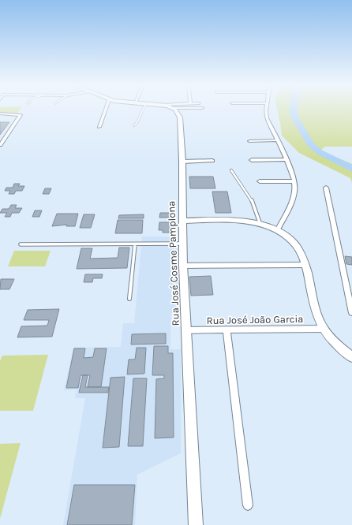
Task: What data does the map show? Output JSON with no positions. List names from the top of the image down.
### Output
{
  "streets": {
    "main road": ["Rua José Cosme Pamplona"],
    "street": ["Rua José João Garcia"]
  },
  "crossings": [
    ["Rua José Cosme Pamplona", "Rua José João Garcia"]
  ]
}
